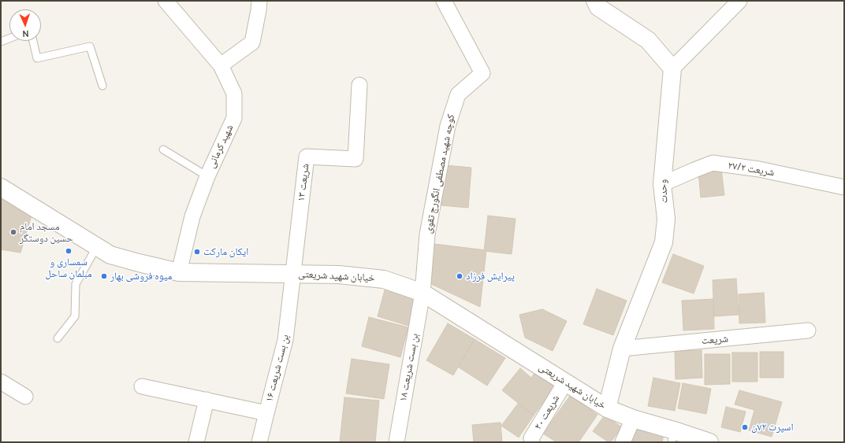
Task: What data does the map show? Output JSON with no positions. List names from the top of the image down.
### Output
{
  "streets": {
    "street": [
      "شهید کرمانی",
      "شریعت ۲۷/۲",
      "کوچه شهید مصطفی انگورج تقوی",
      "شریعت ۱۳",
      "وحدت",
      "خیابان شهید شریعتی",
      "شریعت",
      "بن بست شریعت ۱۸",
      "بن بست شریعت ۱۶",
      "شریعت ۲۰"
    ]
  },
  "crossings": [
    ["شهید کرمانی", "خیابان شهید شریعتی"],
    ["شریعت ۲۷/۲", "وحدت"],
    ["کوچه شهید مصطفی انگورج تقوی", "خیابان شهید شریعتی"],
    ["کوچه شهید مصطفی انگورج تقوی", "بن بست شریعت ۱۸"],
    ["شریعت ۱۳", "خیابان شهید شریعتی"],
    ["شریعت ۱۳", "بن بست شریعت ۱۶"],
    ["وحدت", "خیابان شهید شریعتی"],
    ["وحدت", "شریعت"],
    ["خیابان شهید شریعتی", "بن بست شریعت ۱۸"],
    ["خیابان شهید شریعتی", "بن بست شریعت ۱۶"],
    ["خیابان شهید شریعتی", "شریعت ۲۰"]
  ],
  "places": [
    "مسجد امام حسین دوستگر",
    "سمساری و مبلمان ساحل",
    "ایکان مارکت",
    "میوه فروشی بهار",
    "پیرایش فرزاد",
    "اسپرت ۷۲ن"
  ],
  "north": "bottom"
}
